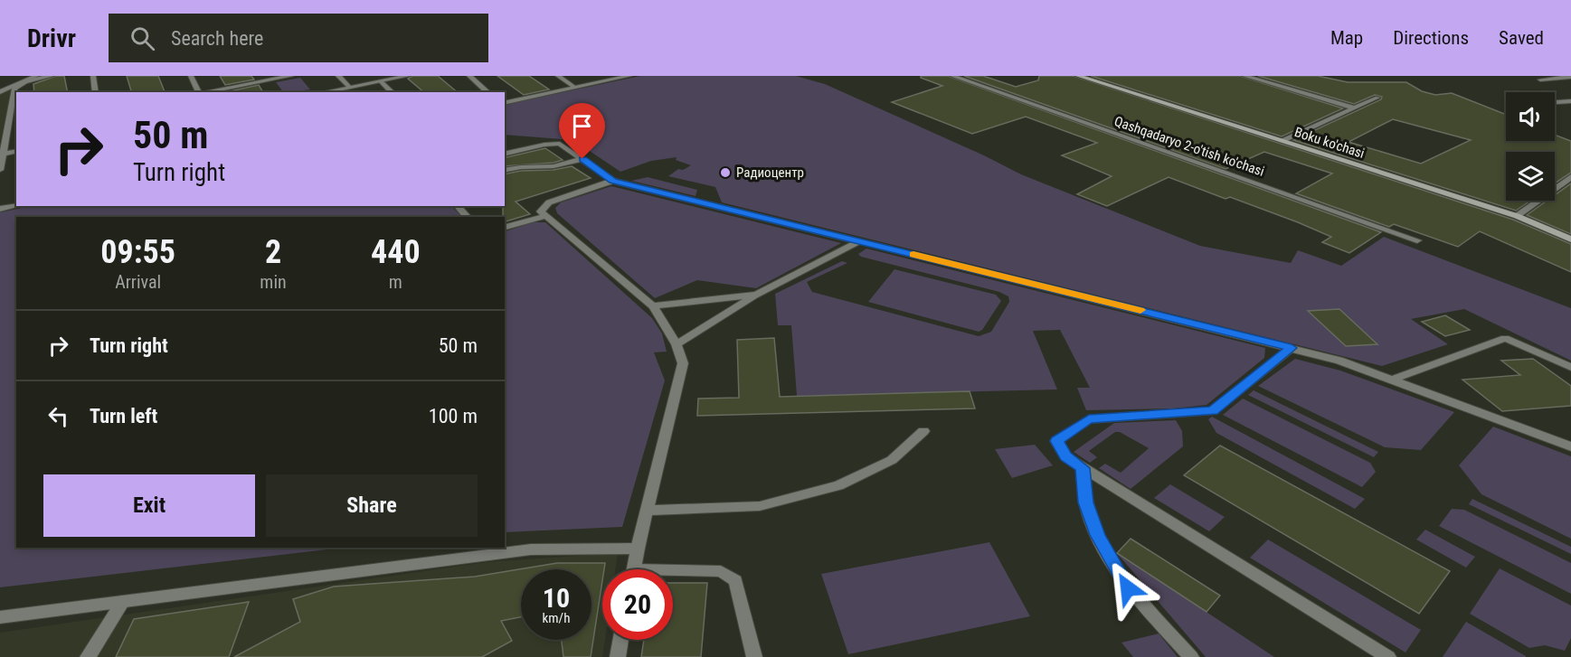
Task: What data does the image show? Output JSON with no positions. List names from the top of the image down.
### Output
{
  "streets": {
    "street": ["Boku ko'chasi", "Qashqadaryo 2-o'tish ko'chasi"]
  },
  "places": ["Радиоцентр"],
  "page": {
    "header": "Drivr",
    "search": "Search here",
    "nav": ["Map", "Directions", "Saved"],
    "turn": ["50 m", "Turn right"],
    "eta": [
      "09:55",
      "Arrival",
      "2",
      "min",
      "440",
      "m"
    ],
    "list": [
      {
        "name": "Turn right",
        "value": "50 m"
      },
      {
        "name": "Turn left",
        "value": "100 m"
      }
    ],
    "buttons": ["Exit", "Share"],
    "speed": "10 km/h",
    "limit": "20"
  }
}
